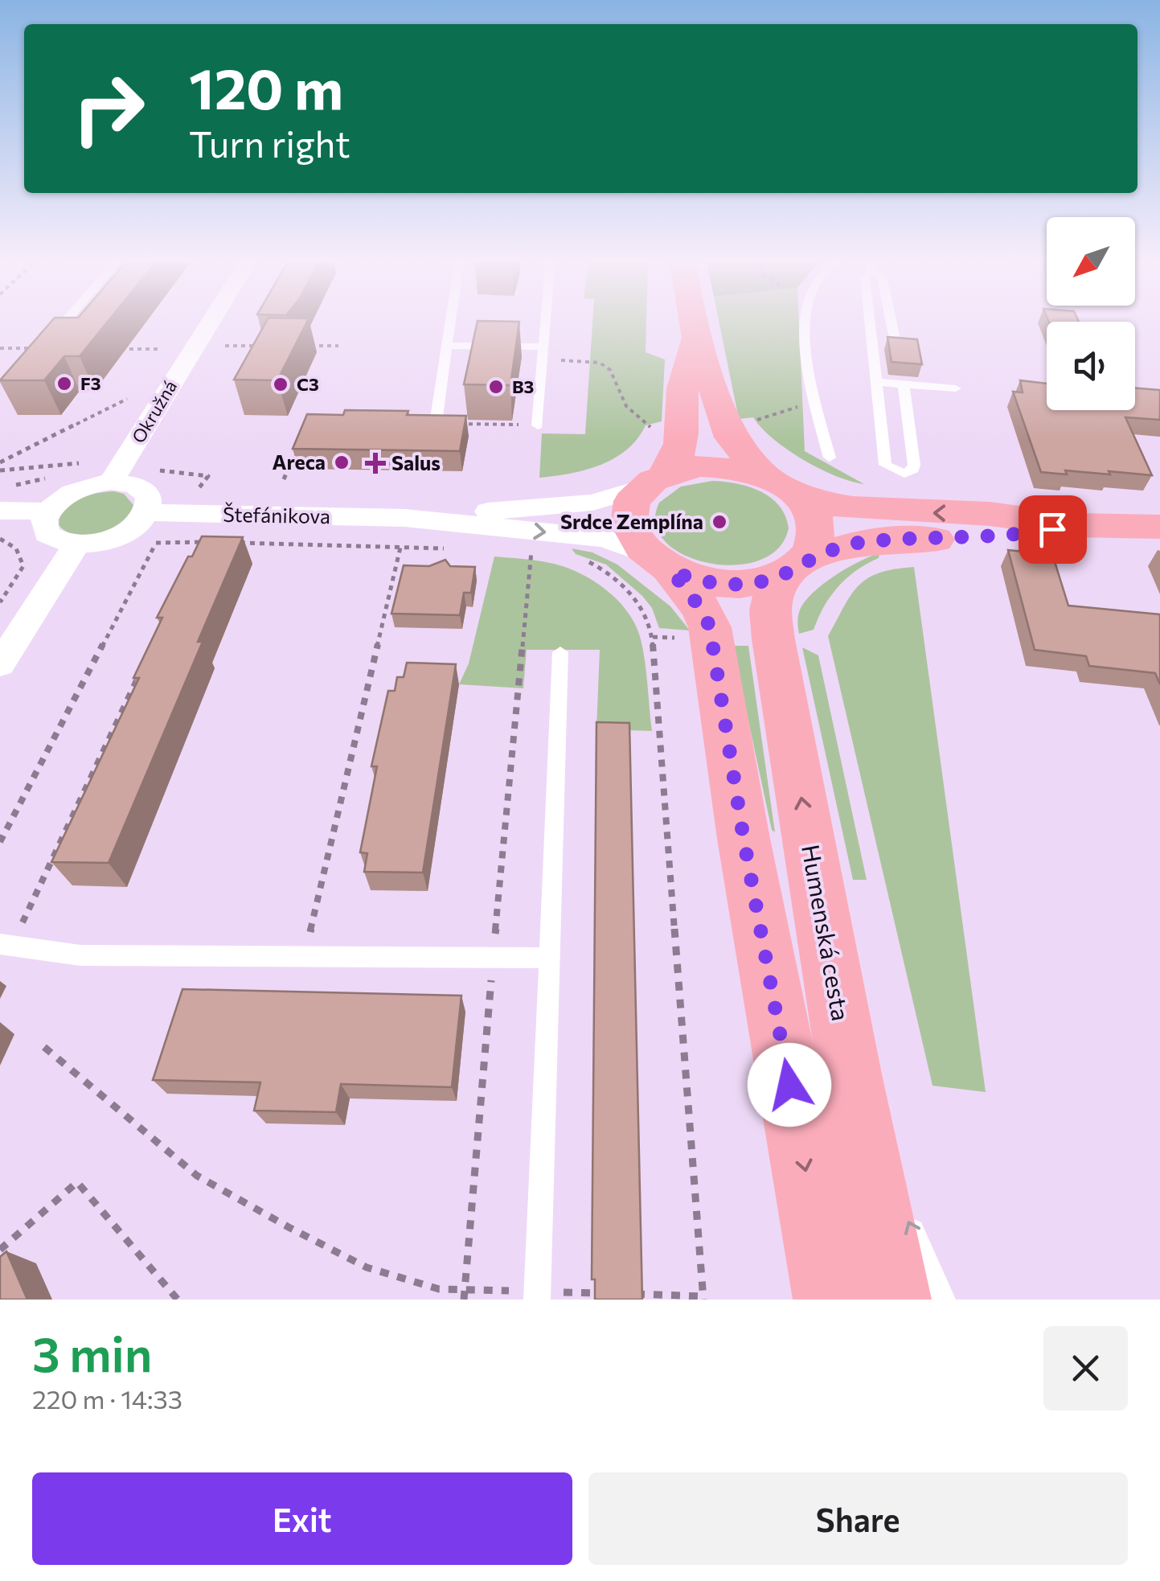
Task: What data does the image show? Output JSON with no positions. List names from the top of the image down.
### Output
{
  "streets": {
    "main road": ["Humenská cesta"],
    "street": ["Okružná", "Štefánikova"]
  },
  "crossings": [
    ["Štefánikova", "Humenská cesta"]
  ],
  "places": {
    "other": [
      "F3",
      "C3",
      "B3",
      "Areca",
      "Srdce Zemplína"
    ],
    "health": ["Salus"]
  },
  "north": "bottom left",
  "page": {
    "turn": ["120 m", "Turn right"],
    "heading": ["3 min", "220 m · 14:33"],
    "buttons": ["Exit", "Share"]
  }
}
